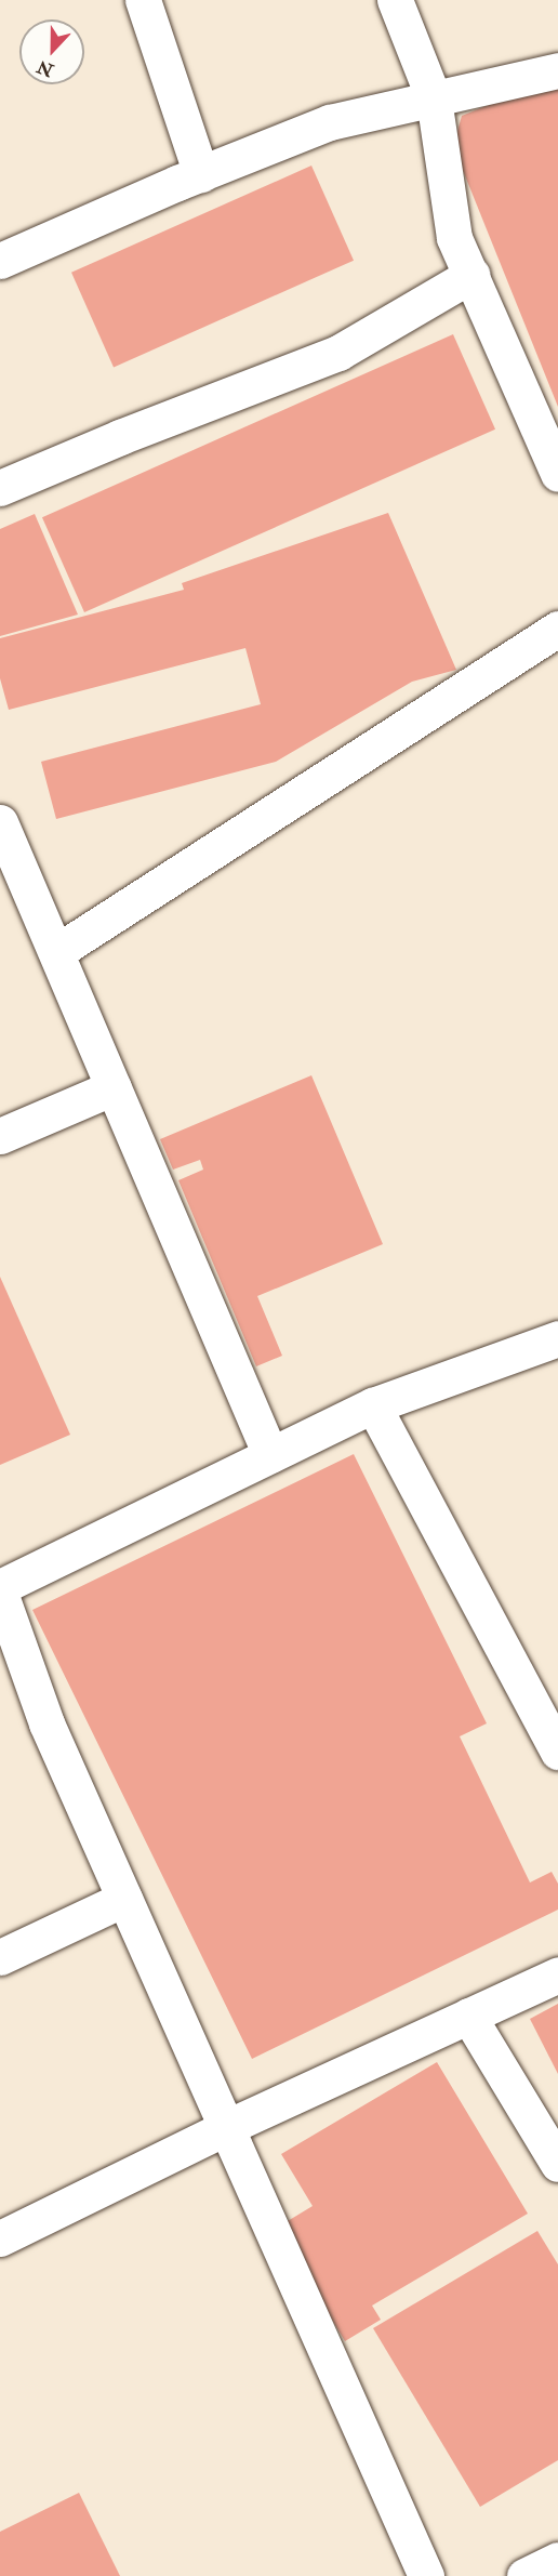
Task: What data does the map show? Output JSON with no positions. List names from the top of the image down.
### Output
{
  "north": "bottom"
}
